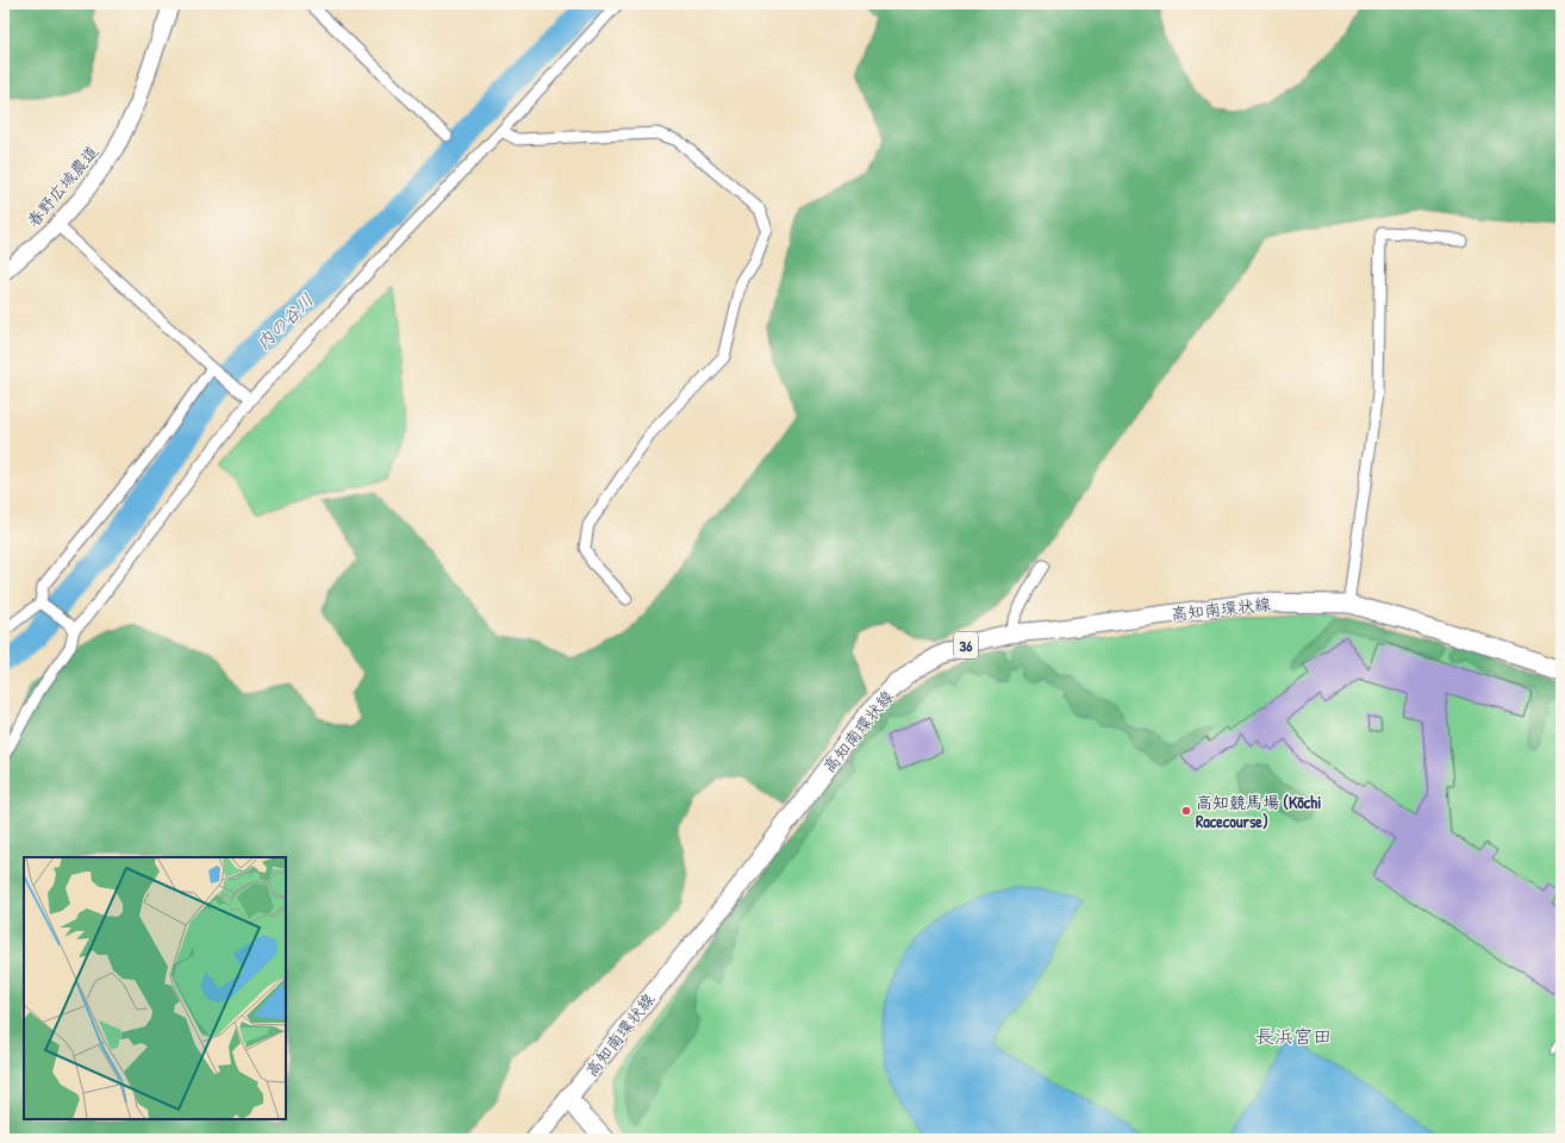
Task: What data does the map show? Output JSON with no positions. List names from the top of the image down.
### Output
{
  "streets": {
    "main road": ["高知南環状線", "36"],
    "street": ["春野広域農道"]
  },
  "districts": ["長浜宮田"],
  "water": ["内の谷川"],
  "places": ["高知競馬場 (Kōchi Racecourse)"]
}
